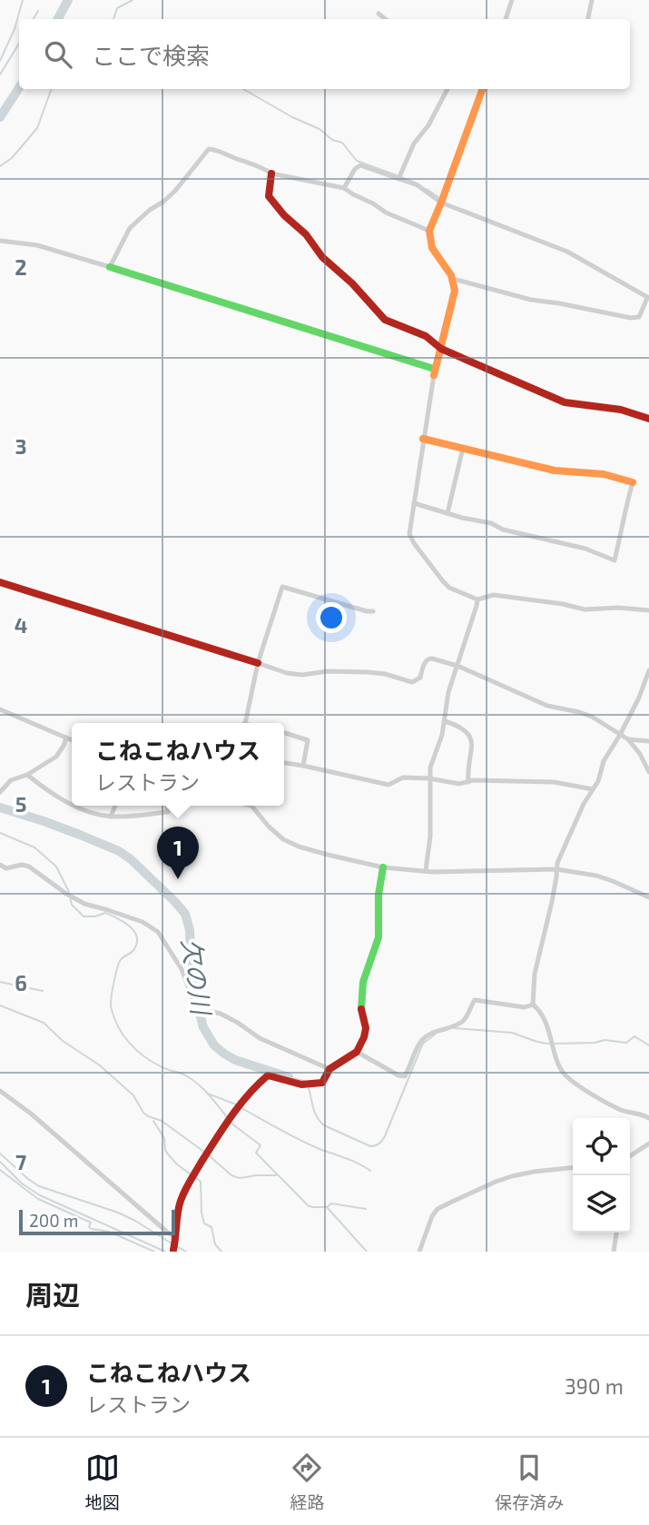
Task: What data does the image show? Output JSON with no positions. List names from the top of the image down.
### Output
{
  "water": ["欠の川"],
  "scale_bar": "200 m",
  "page": {
    "search": "ここで検索",
    "popup": ["こねこねハウス", "レストラン"],
    "pins": "1",
    "scale": "200 m",
    "heading": "周辺",
    "list": [
      {
        "mark": "1",
        "name": "こねこねハウス",
        "note": "レストラン",
        "value": "390 m"
      }
    ],
    "nav": ["地図", "経路", "保存済み"]
  },
  "grid": {
    "rows": [
      "2",
      "3",
      "4",
      "5",
      "6",
      "7"
    ]
  }
}
